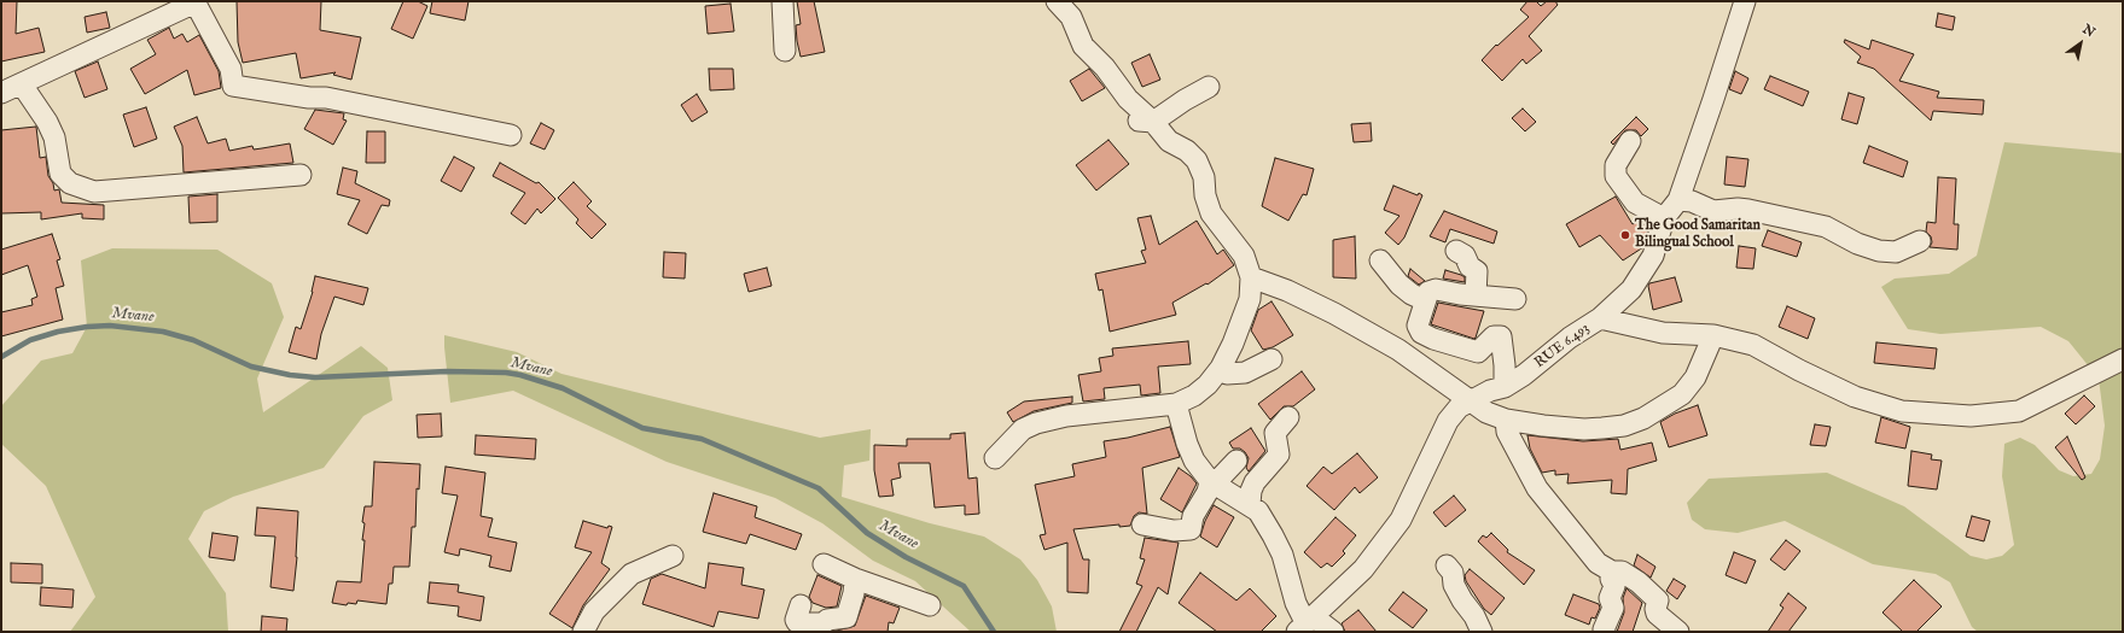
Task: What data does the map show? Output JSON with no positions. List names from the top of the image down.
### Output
{
  "streets": {
    "street": ["RUE 6.493"]
  },
  "water": ["Mvane"],
  "places": ["The Good Samaritan Bilingual School"],
  "north": "top right"
}
